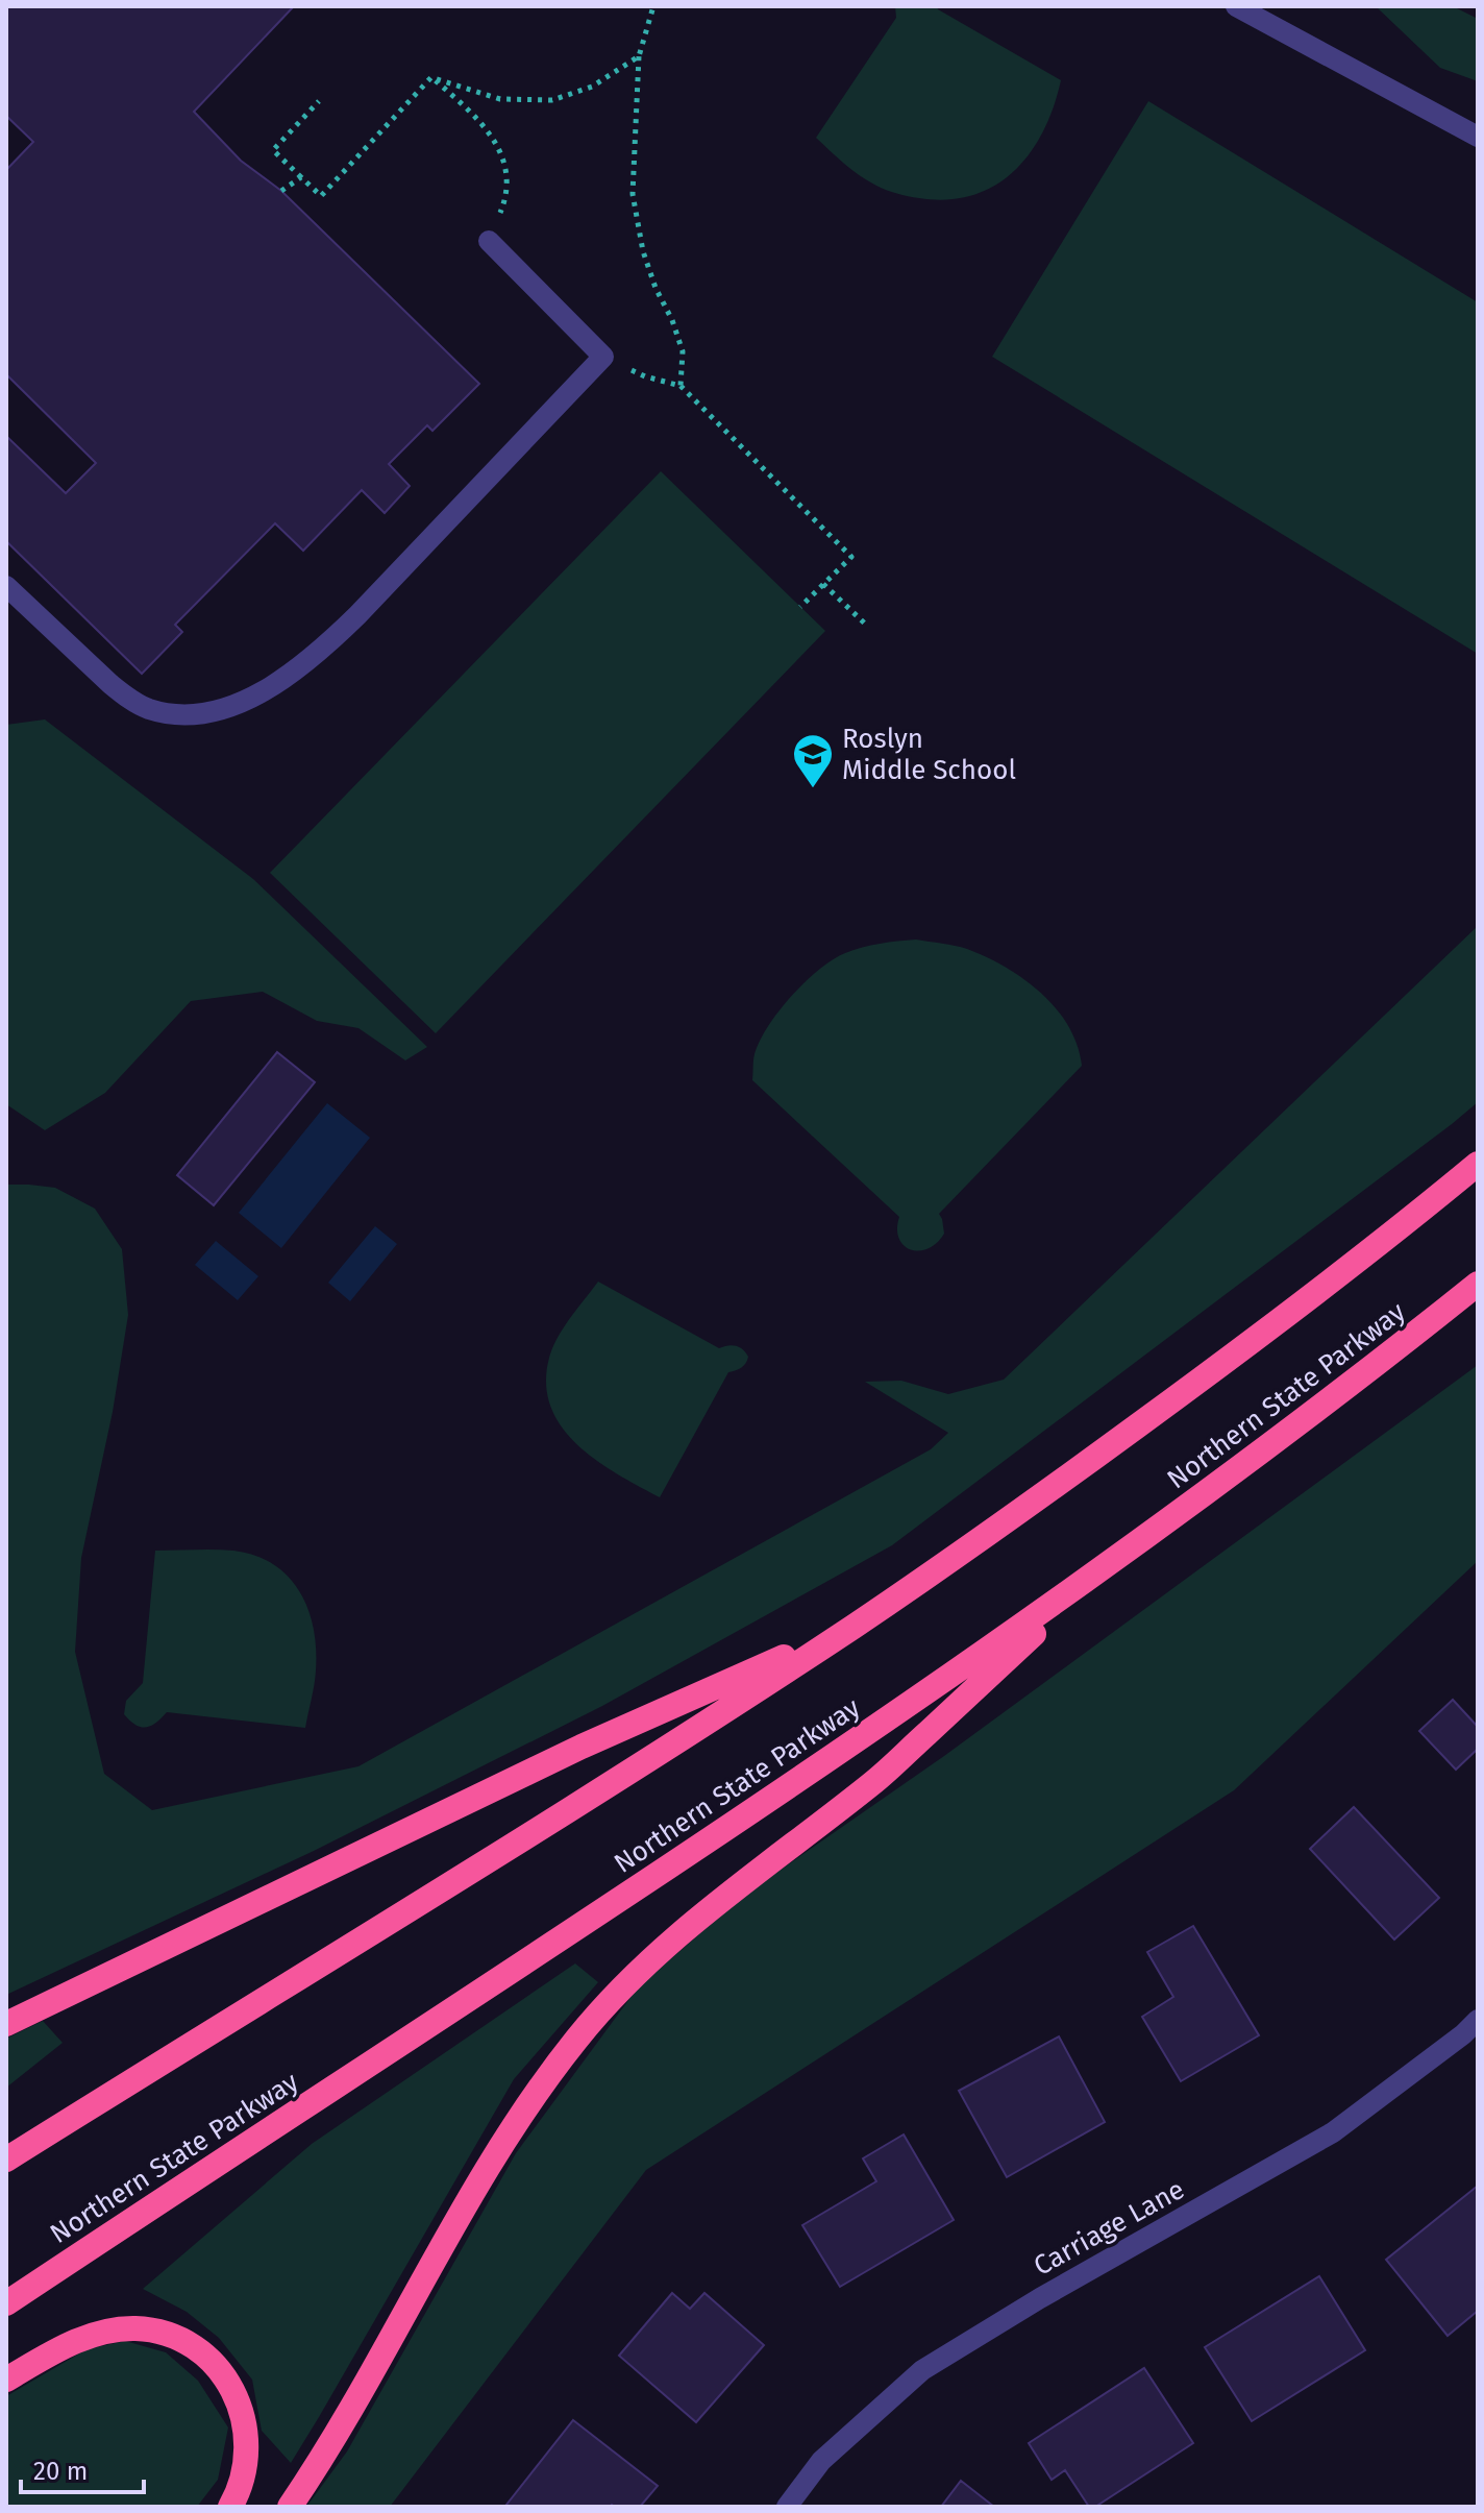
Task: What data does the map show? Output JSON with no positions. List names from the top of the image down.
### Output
{
  "streets": {
    "highway": ["Northern State Parkway"],
    "street": ["Carriage Lane"]
  },
  "places": {
    "school or university": ["Roslyn Middle School"]
  },
  "scale_bar": "20 m"
}
